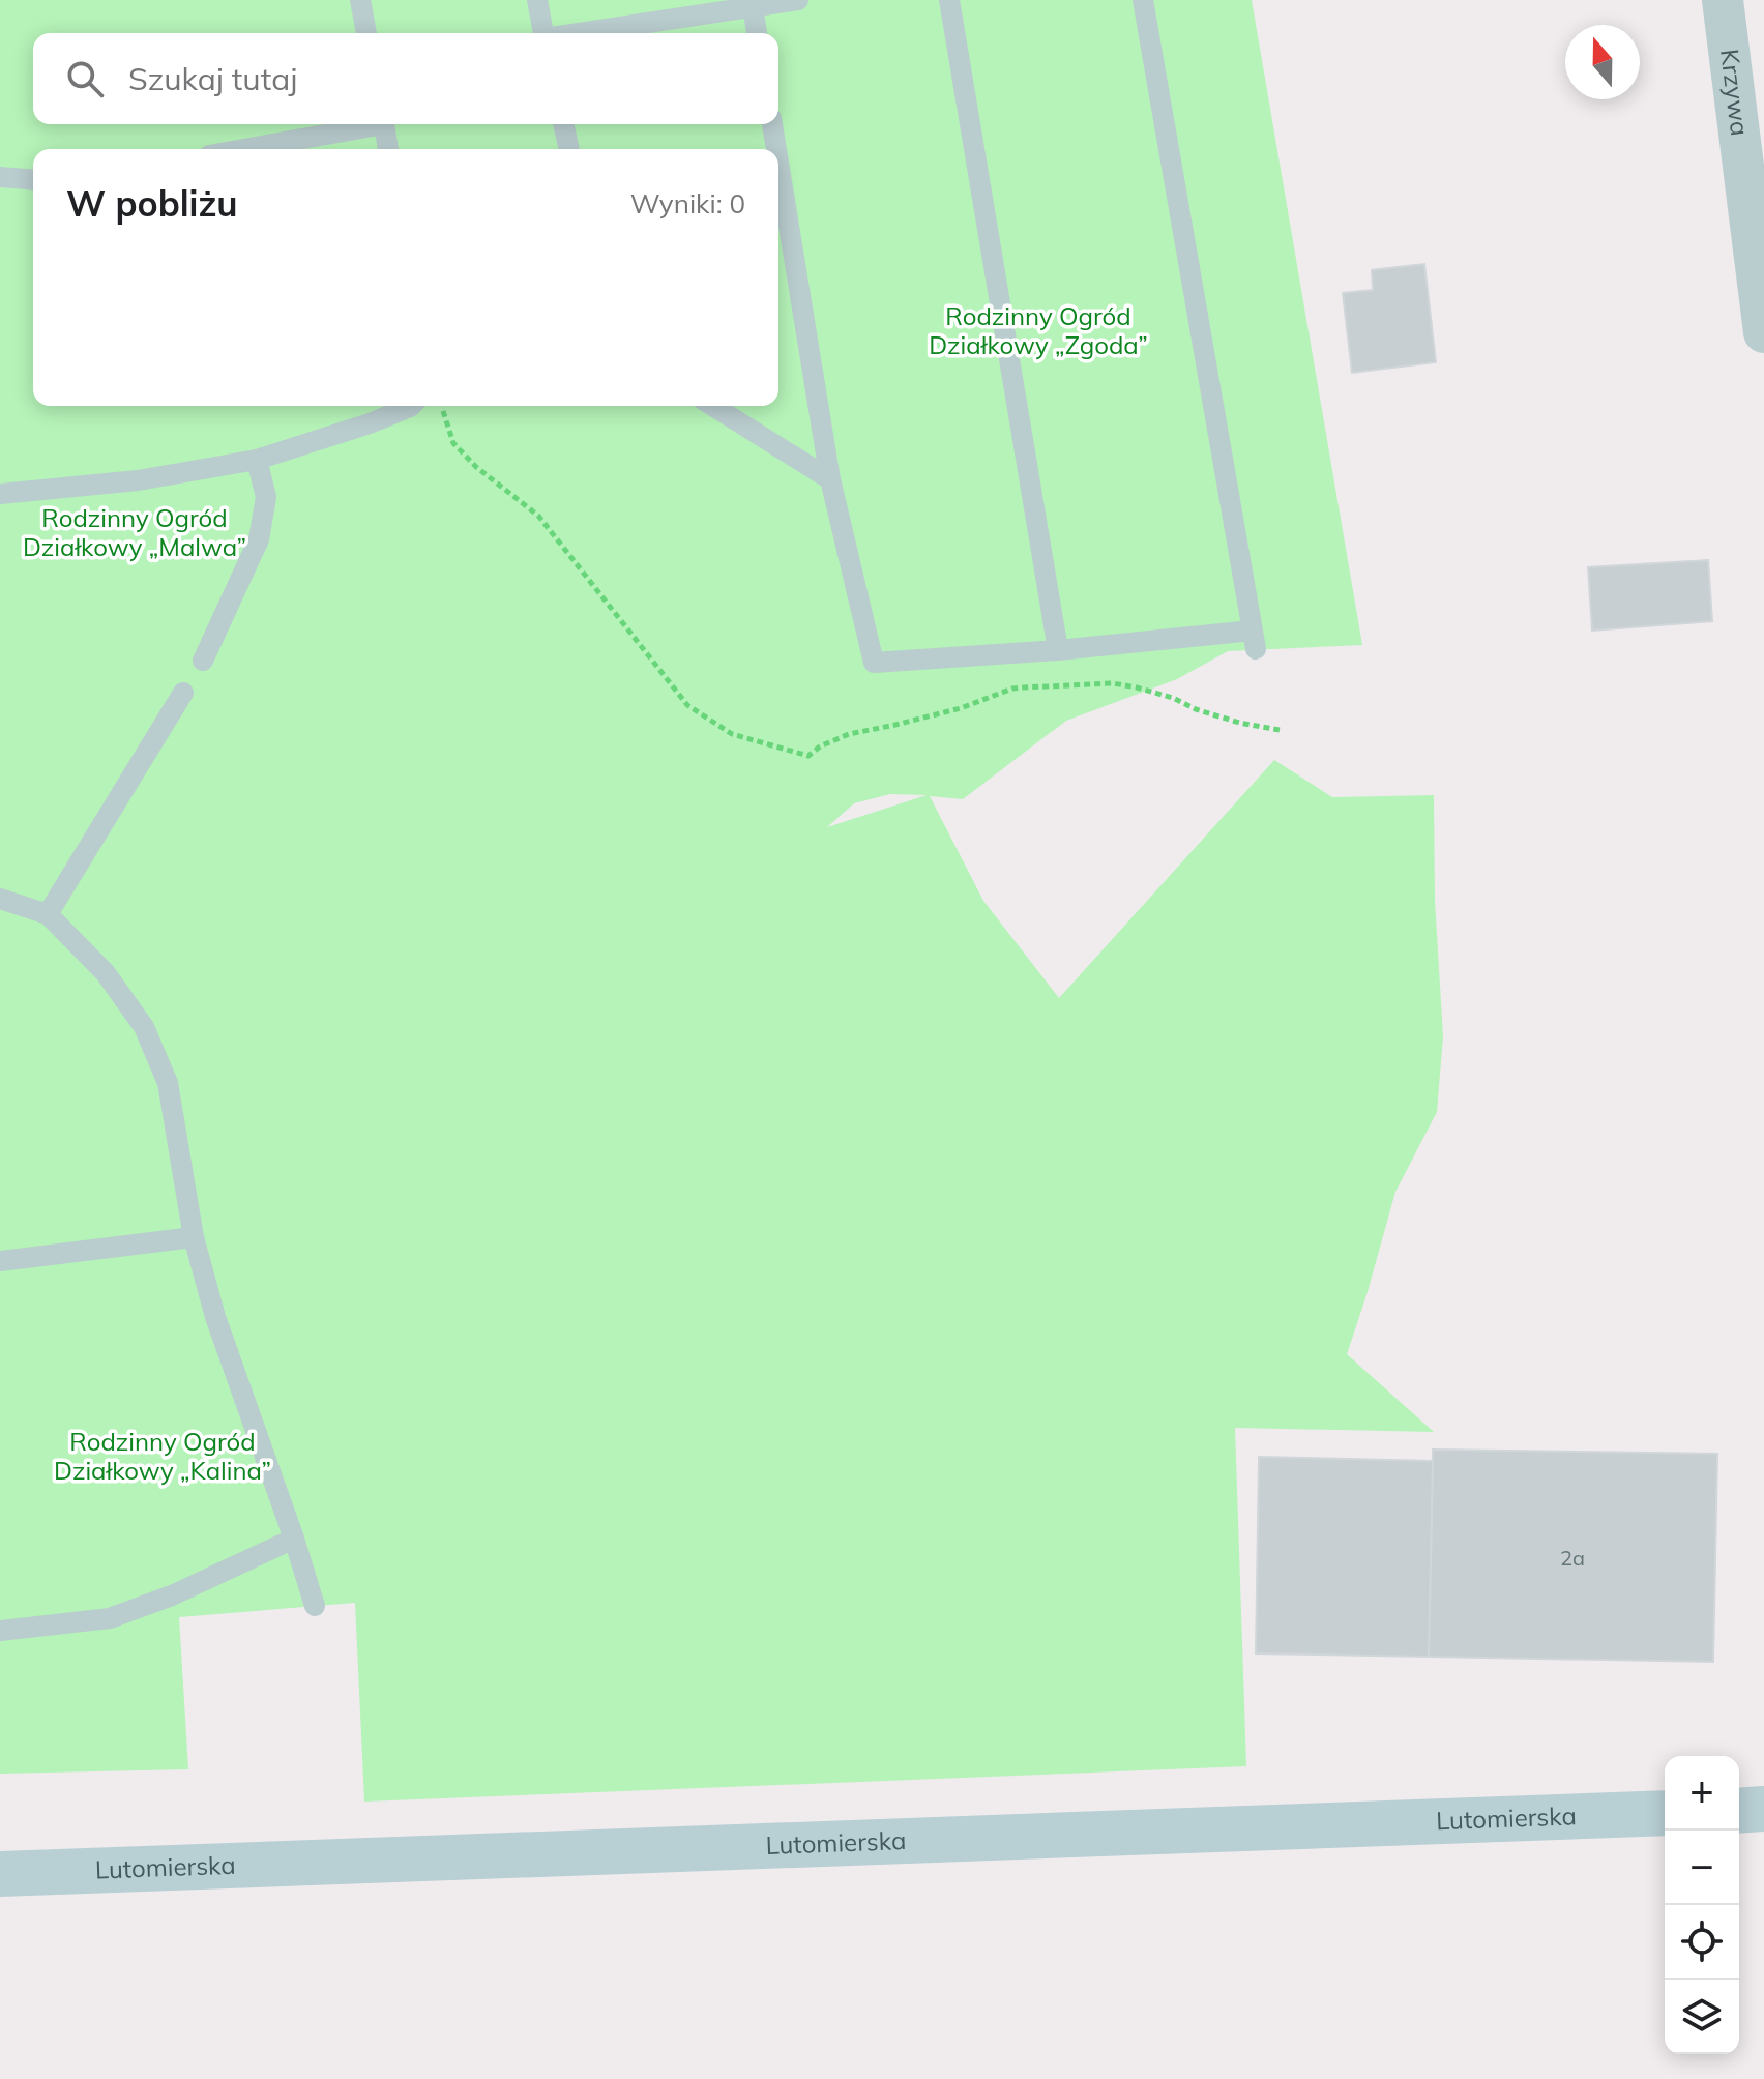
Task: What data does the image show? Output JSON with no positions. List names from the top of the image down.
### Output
{
  "streets": {
    "main road": ["Lutomierska"],
    "street": ["Krzywa"]
  },
  "parks": ["Rodzinny Ogród Działkowy „Zgoda”", "Rodzinny Ogród Działkowy „Malwa”", "Rodzinny Ogród Działkowy „Kalina”"],
  "house_numbers": ["2a"],
  "north": "top",
  "page": {
    "search": "Szukaj tutaj",
    "heading": ["W pobliżu", "Wyniki: 0"],
    "map_buttons": ["+", "−"]
  }
}
